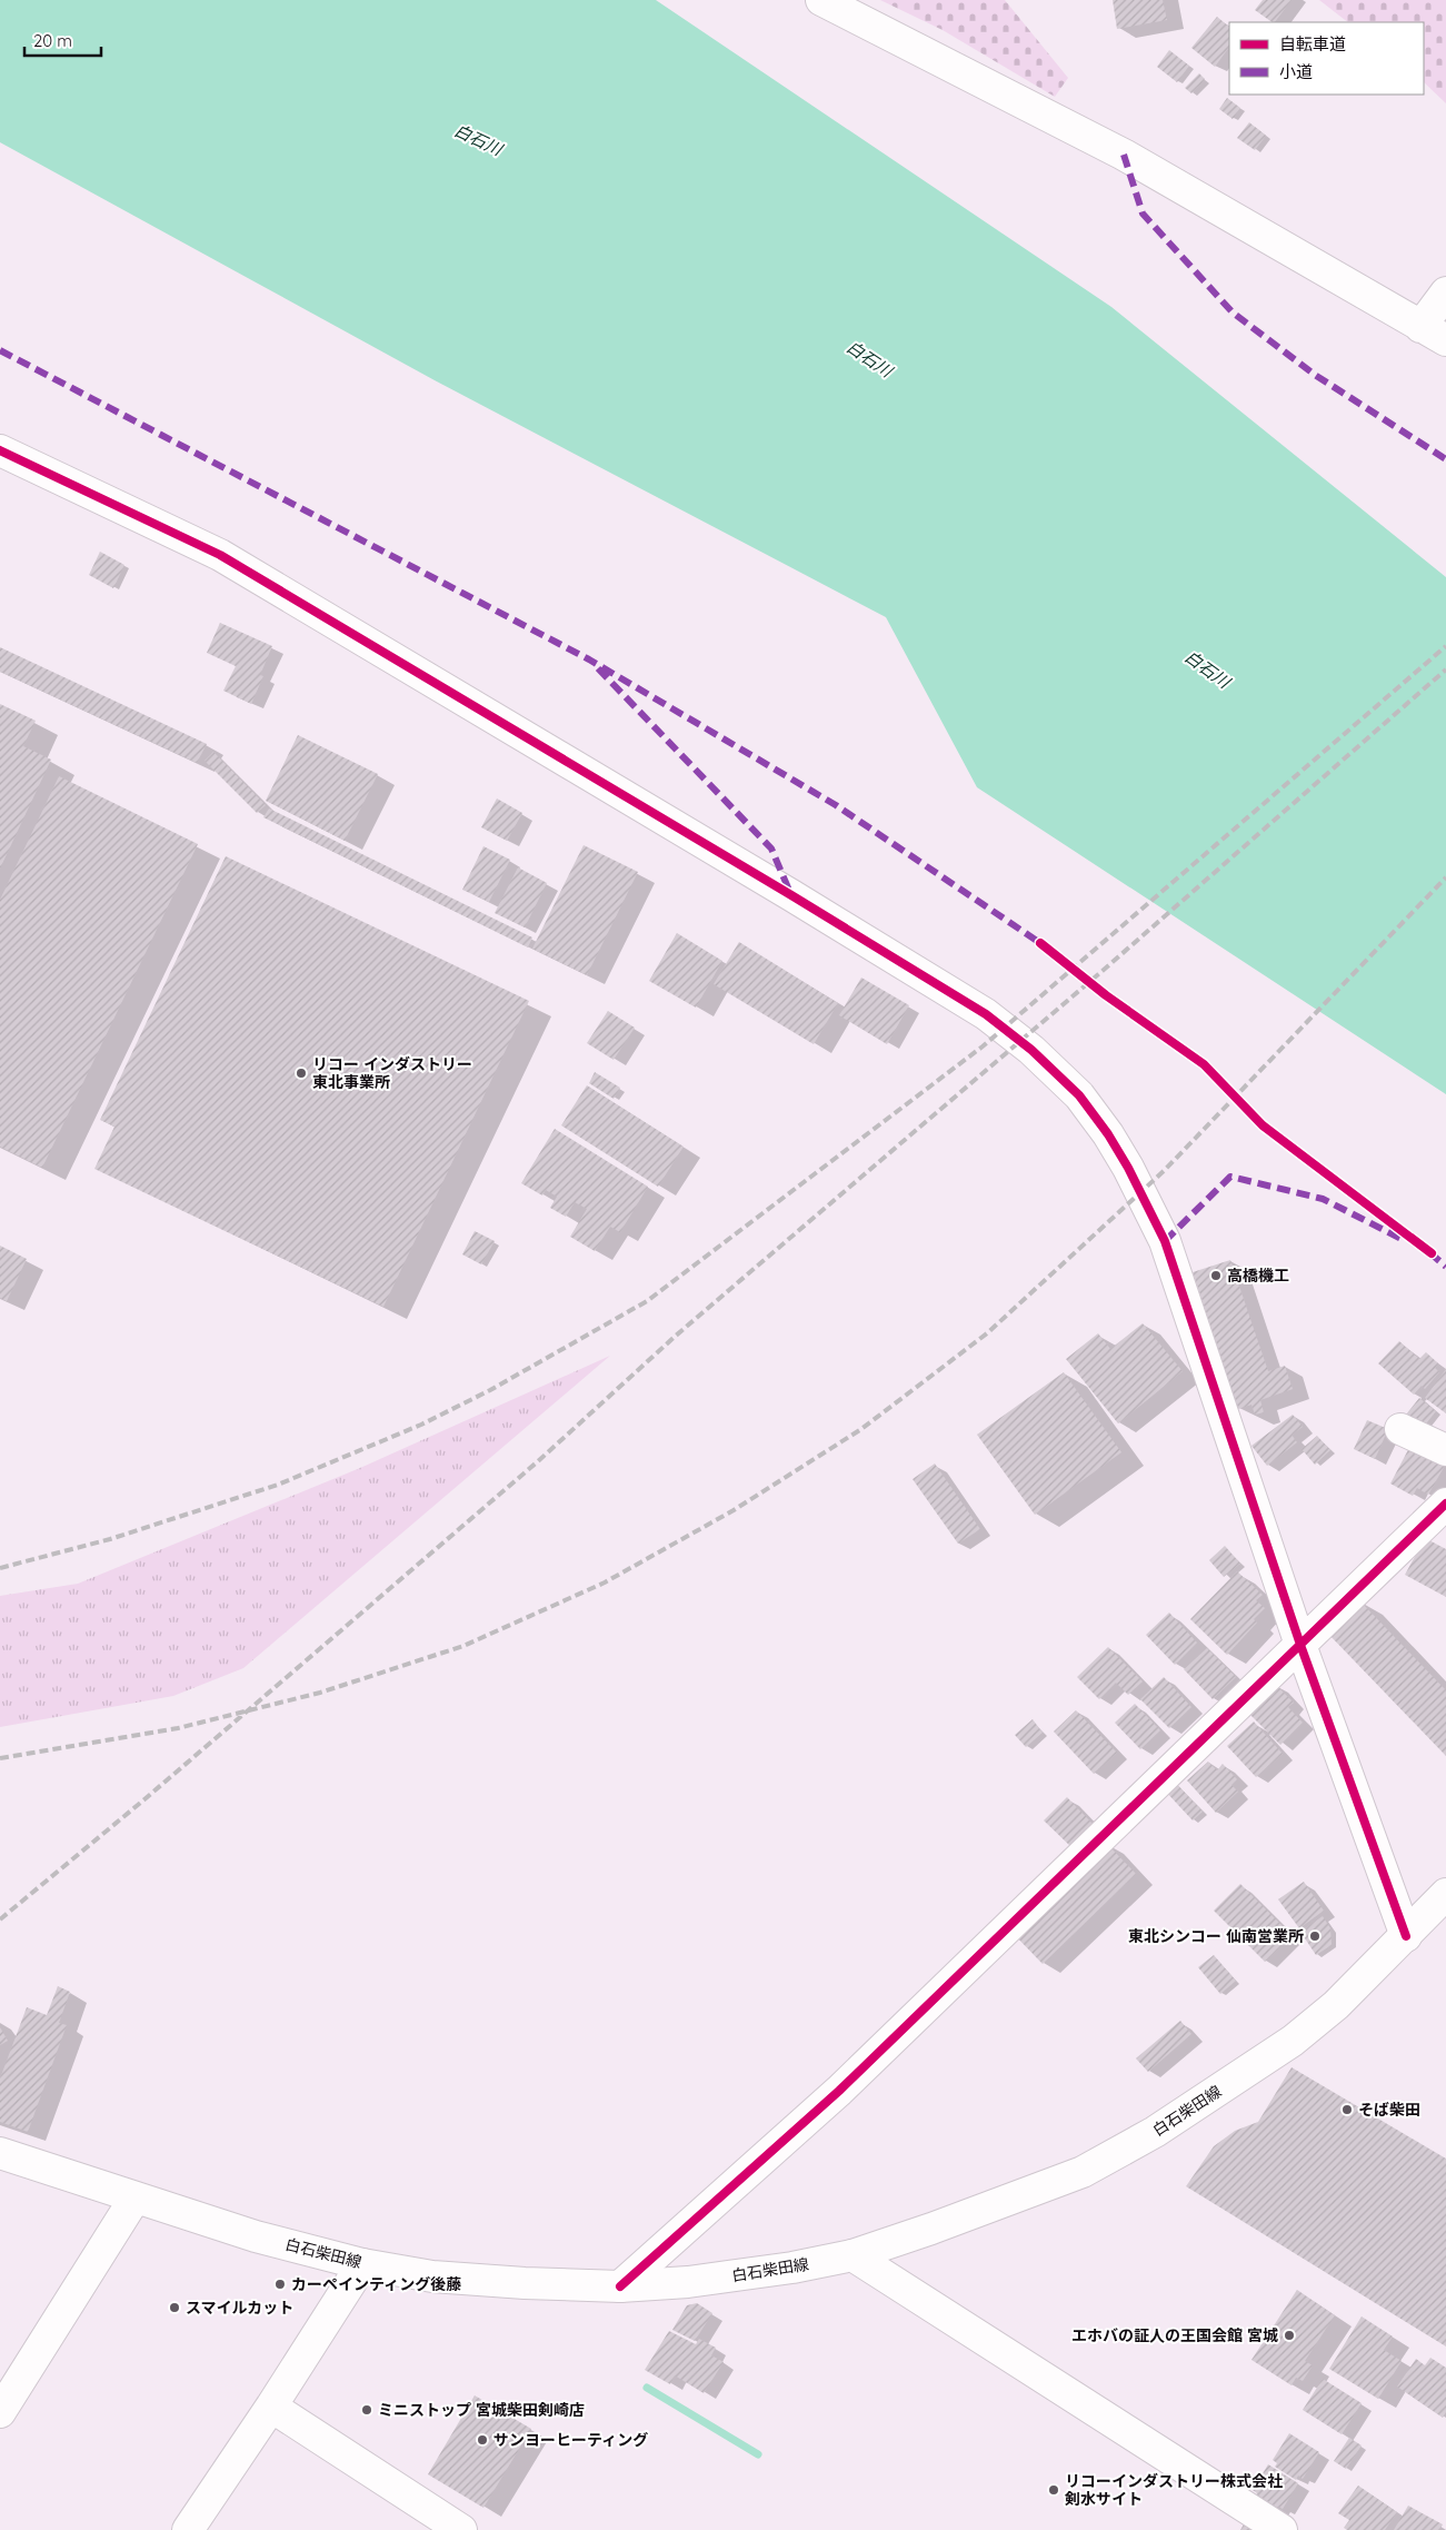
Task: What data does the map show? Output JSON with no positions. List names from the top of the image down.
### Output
{
  "streets": {
    "street": ["白石柴田線"]
  },
  "water": ["白石川"],
  "places": [
    "リコー インダストリー 東北事業所",
    "高橋機工",
    "東北シンコー 仙南営業所",
    "そば柴田",
    "カーペインティング後藤",
    "スマイルカット",
    "エホバの証人の王国会館 宮城",
    "ミニストップ 宮城柴田剣崎店",
    "サンヨーヒーティング",
    "リコーインダストリー株式会社 剣水サイト"
  ],
  "legend": ["自転車道", "小道"],
  "scale_bar": "20 m"
}
